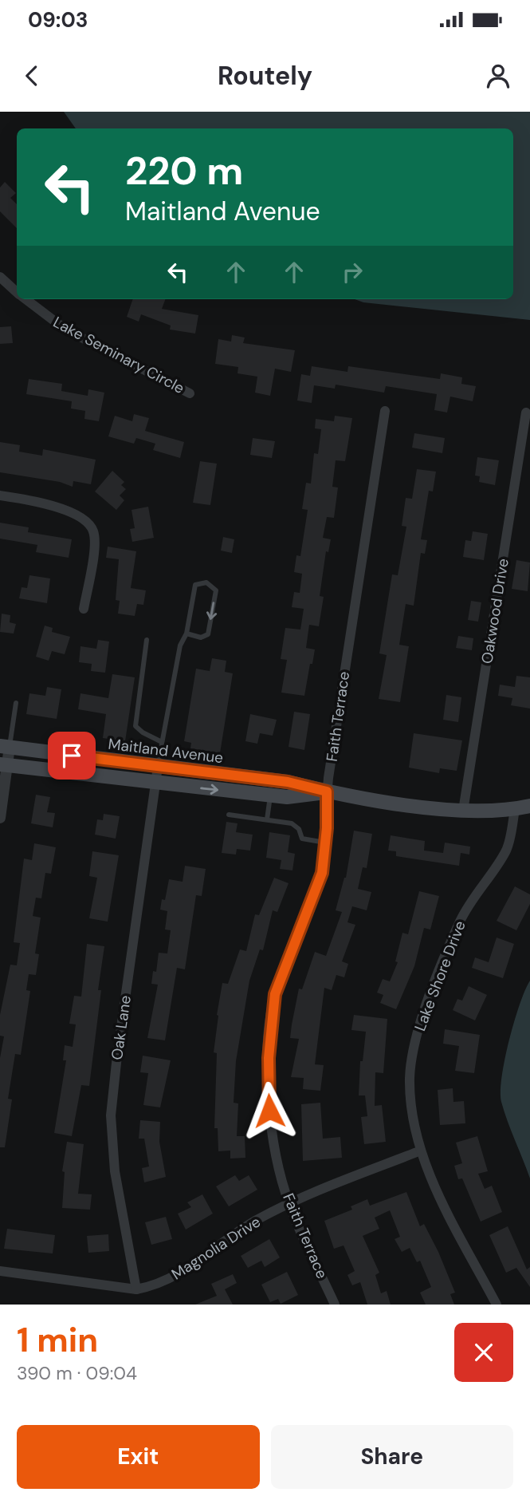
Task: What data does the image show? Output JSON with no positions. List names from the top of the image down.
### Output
{
  "streets": {
    "main road": ["Maitland Avenue"],
    "street": [
      "Lake Seminary Circle",
      "Oakwood Drive",
      "Faith Terrace",
      "Lake Shore Drive",
      "Oak Lane",
      "Magnolia Drive"
    ]
  },
  "crossings": [
    ["Oakwood Drive", "Maitland Avenue"],
    ["Faith Terrace", "Maitland Avenue"],
    ["Faith Terrace", "Magnolia Drive"],
    ["Maitland Avenue", "Lake Shore Drive"],
    ["Maitland Avenue", "Oak Lane"],
    ["Lake Shore Drive", "Magnolia Drive"],
    ["Oak Lane", "Magnolia Drive"]
  ],
  "page": {
    "status": "09:03",
    "header": "Routely",
    "turn": ["220 m", "Maitland Avenue"],
    "heading": ["1 min", "390 m · 09:04"],
    "buttons": ["Exit", "Share"]
  }
}
